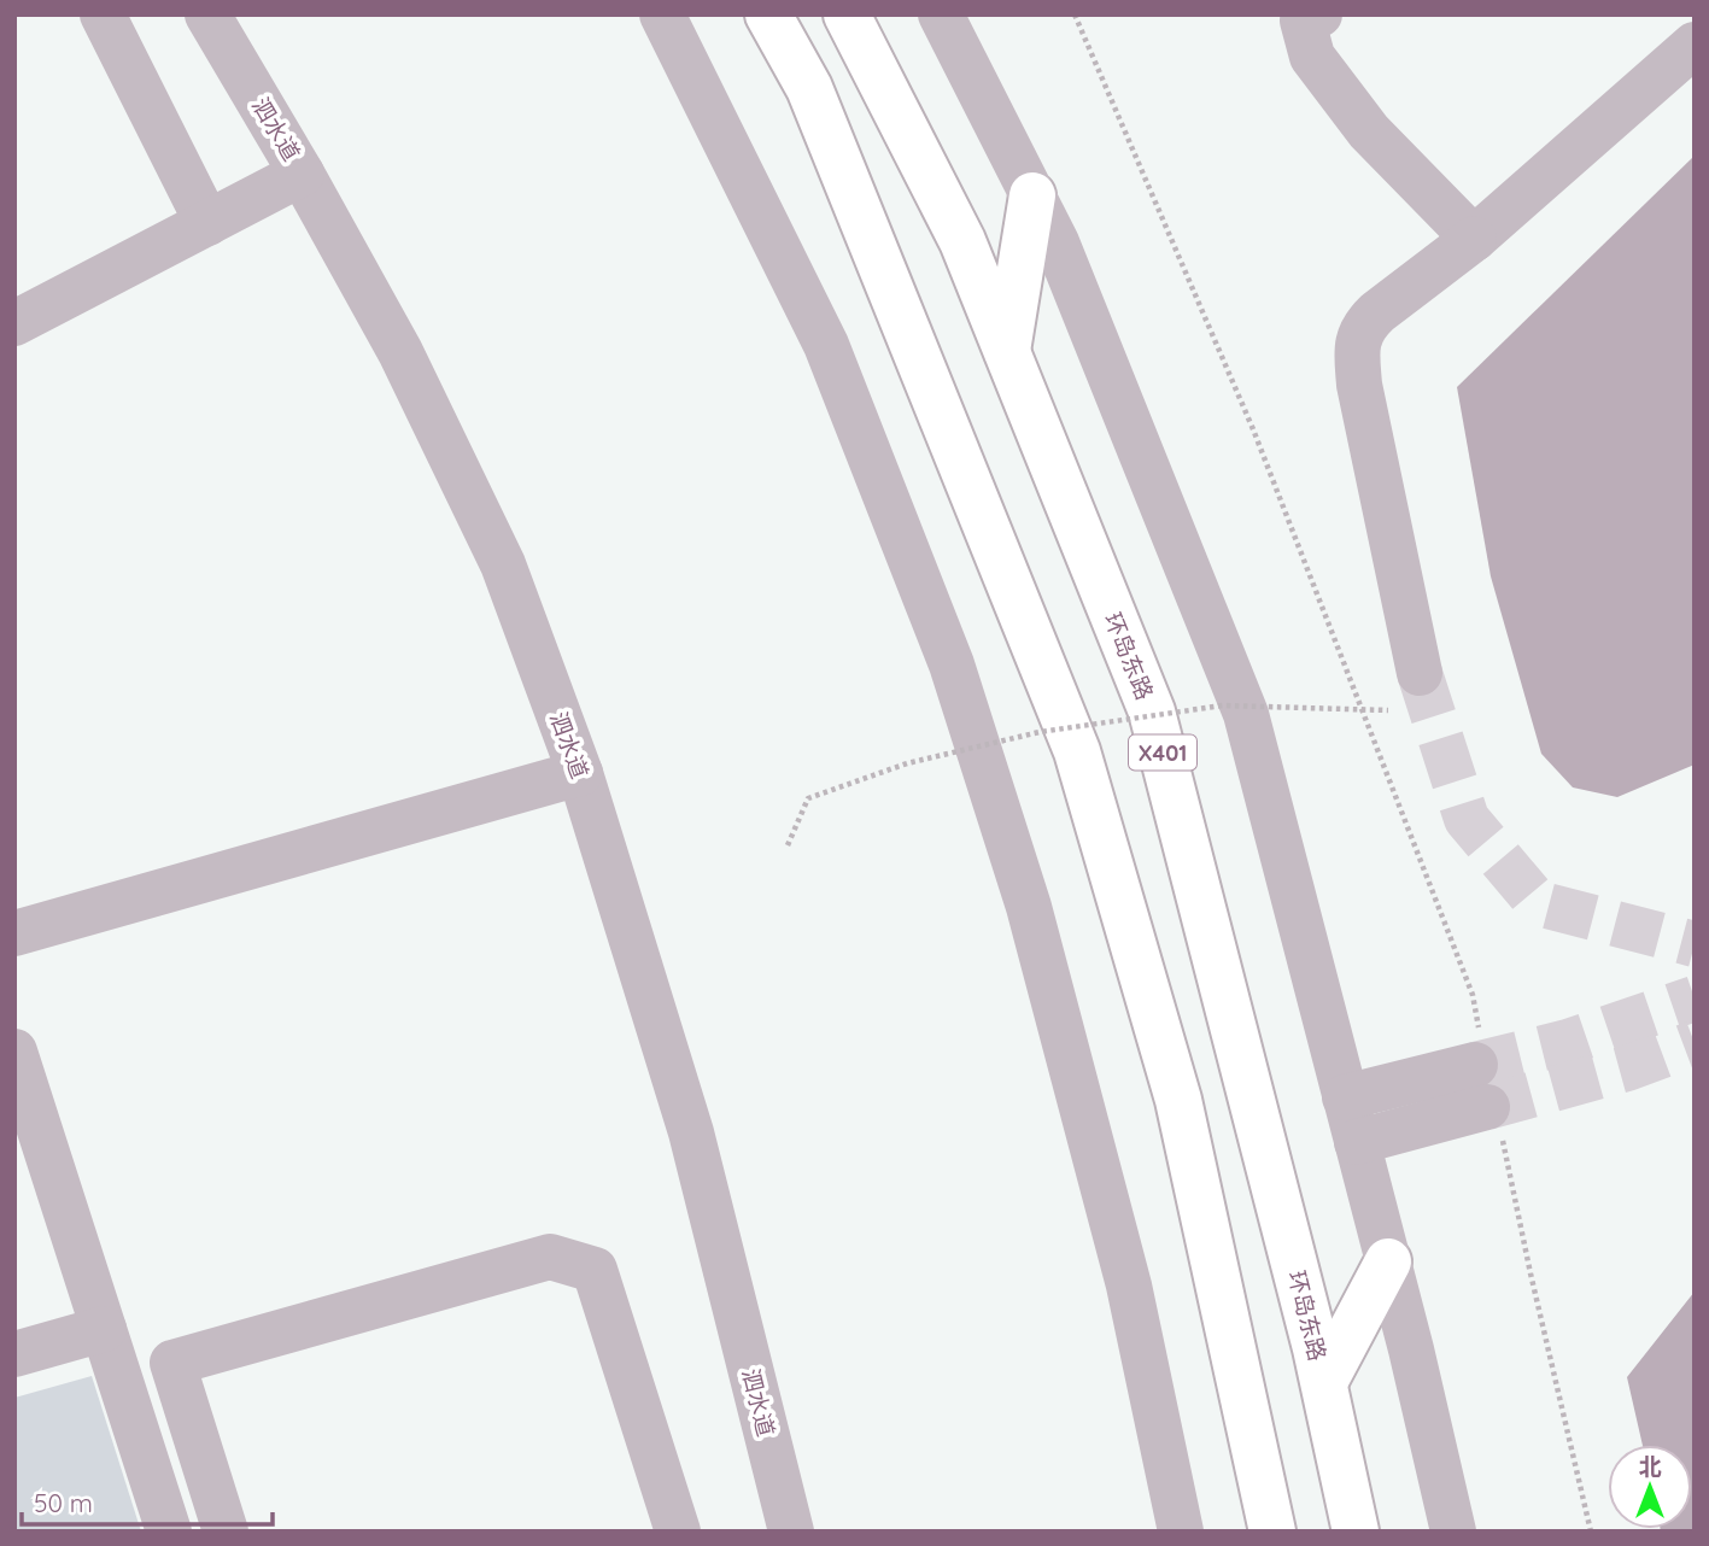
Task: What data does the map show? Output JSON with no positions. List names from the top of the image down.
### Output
{
  "streets": {
    "main road": ["环岛东路", "X401"],
    "street": ["泗水道"]
  },
  "scale_bar": "50 m",
  "north": "top"
}
